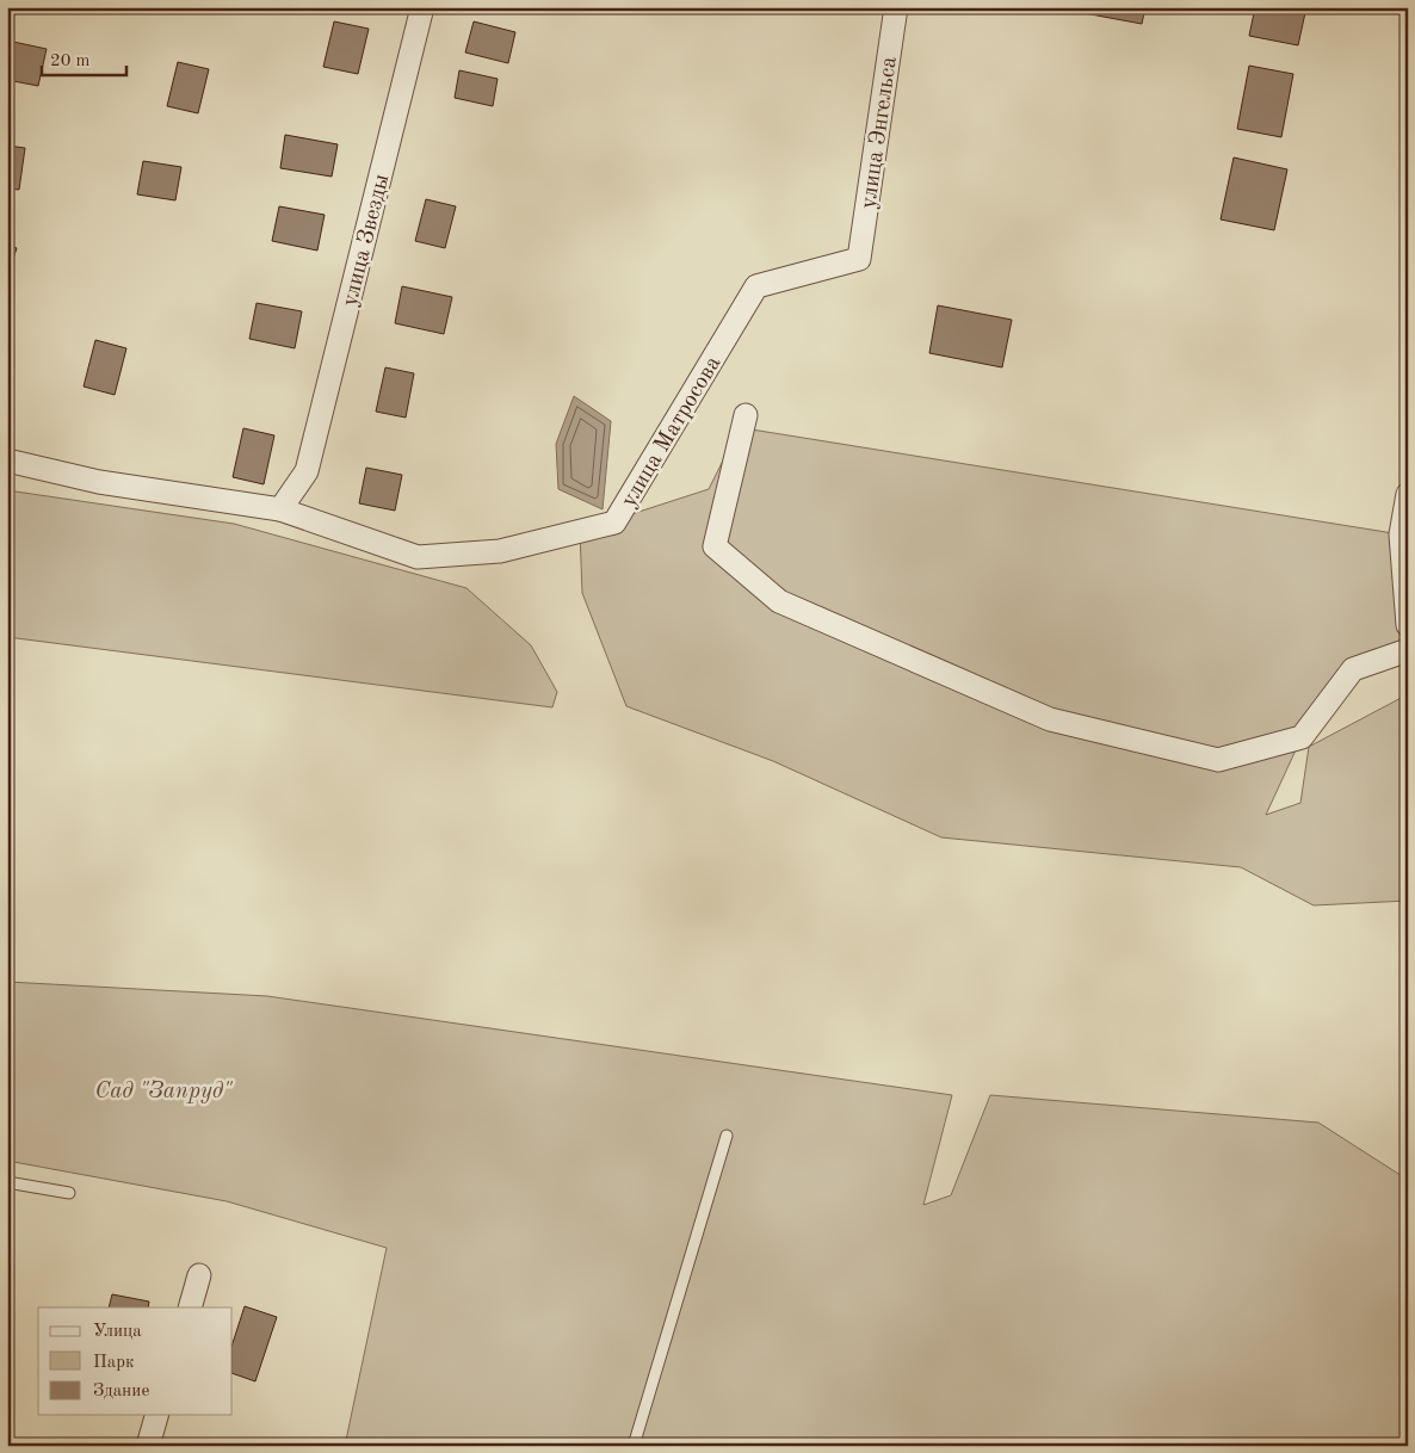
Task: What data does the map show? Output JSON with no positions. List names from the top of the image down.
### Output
{
  "streets": {
    "street": ["улица Энгельса", "улица Звезды", "улица Матросова"]
  },
  "crossings": [
    ["улица Энгельса", "улица Матросова"],
    ["улица Звезды", "улица Матросова"]
  ],
  "parks": ["Сад \"Запруд\""],
  "legend": ["Улица", "Парк", "Здание"],
  "scale_bar": "20 m"
}
